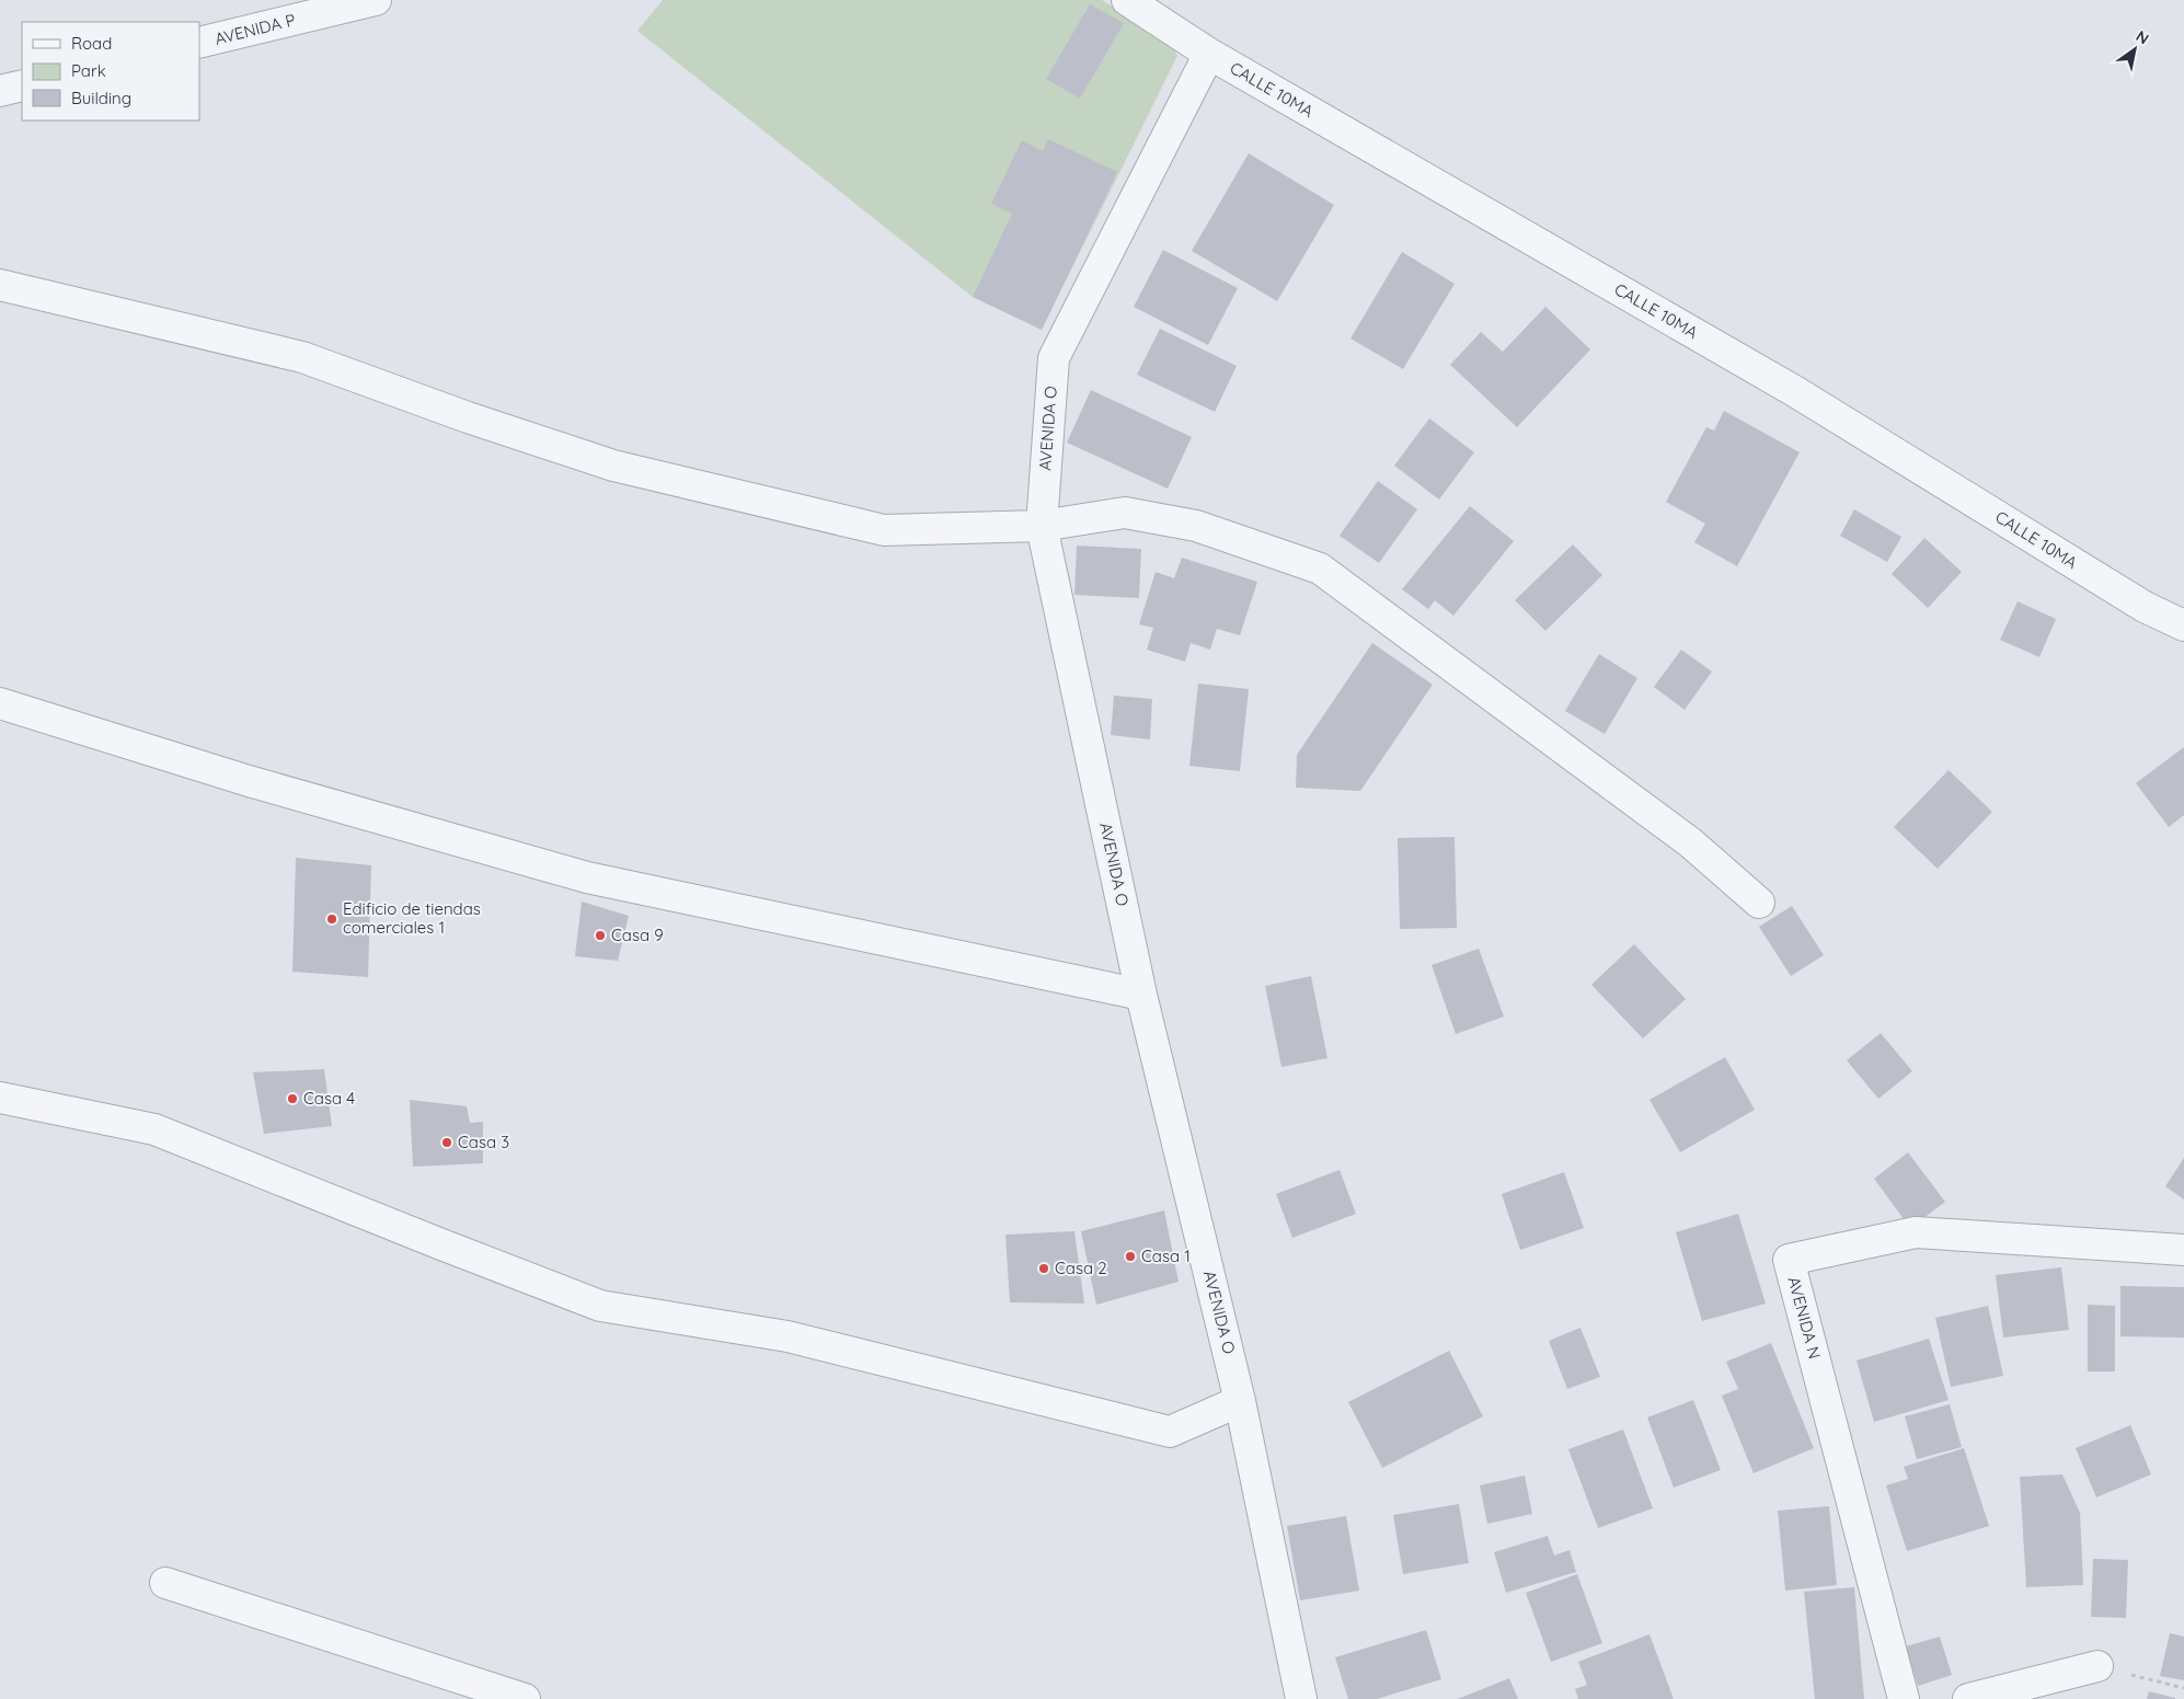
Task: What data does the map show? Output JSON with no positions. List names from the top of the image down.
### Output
{
  "streets": {
    "street": [
      "AVENIDA P",
      "CALLE 10MA",
      "AVENIDA O",
      "AVENIDA N"
    ]
  },
  "crossings": [
    ["CALLE 10MA", "AVENIDA O"]
  ],
  "places": [
    "Edificio de tiendas comerciales 1",
    "Casa 9",
    "Casa 4",
    "Casa 3",
    "Casa 1",
    "Casa 2"
  ],
  "legend": ["Road", "Park", "Building"],
  "north": "top right"
}
